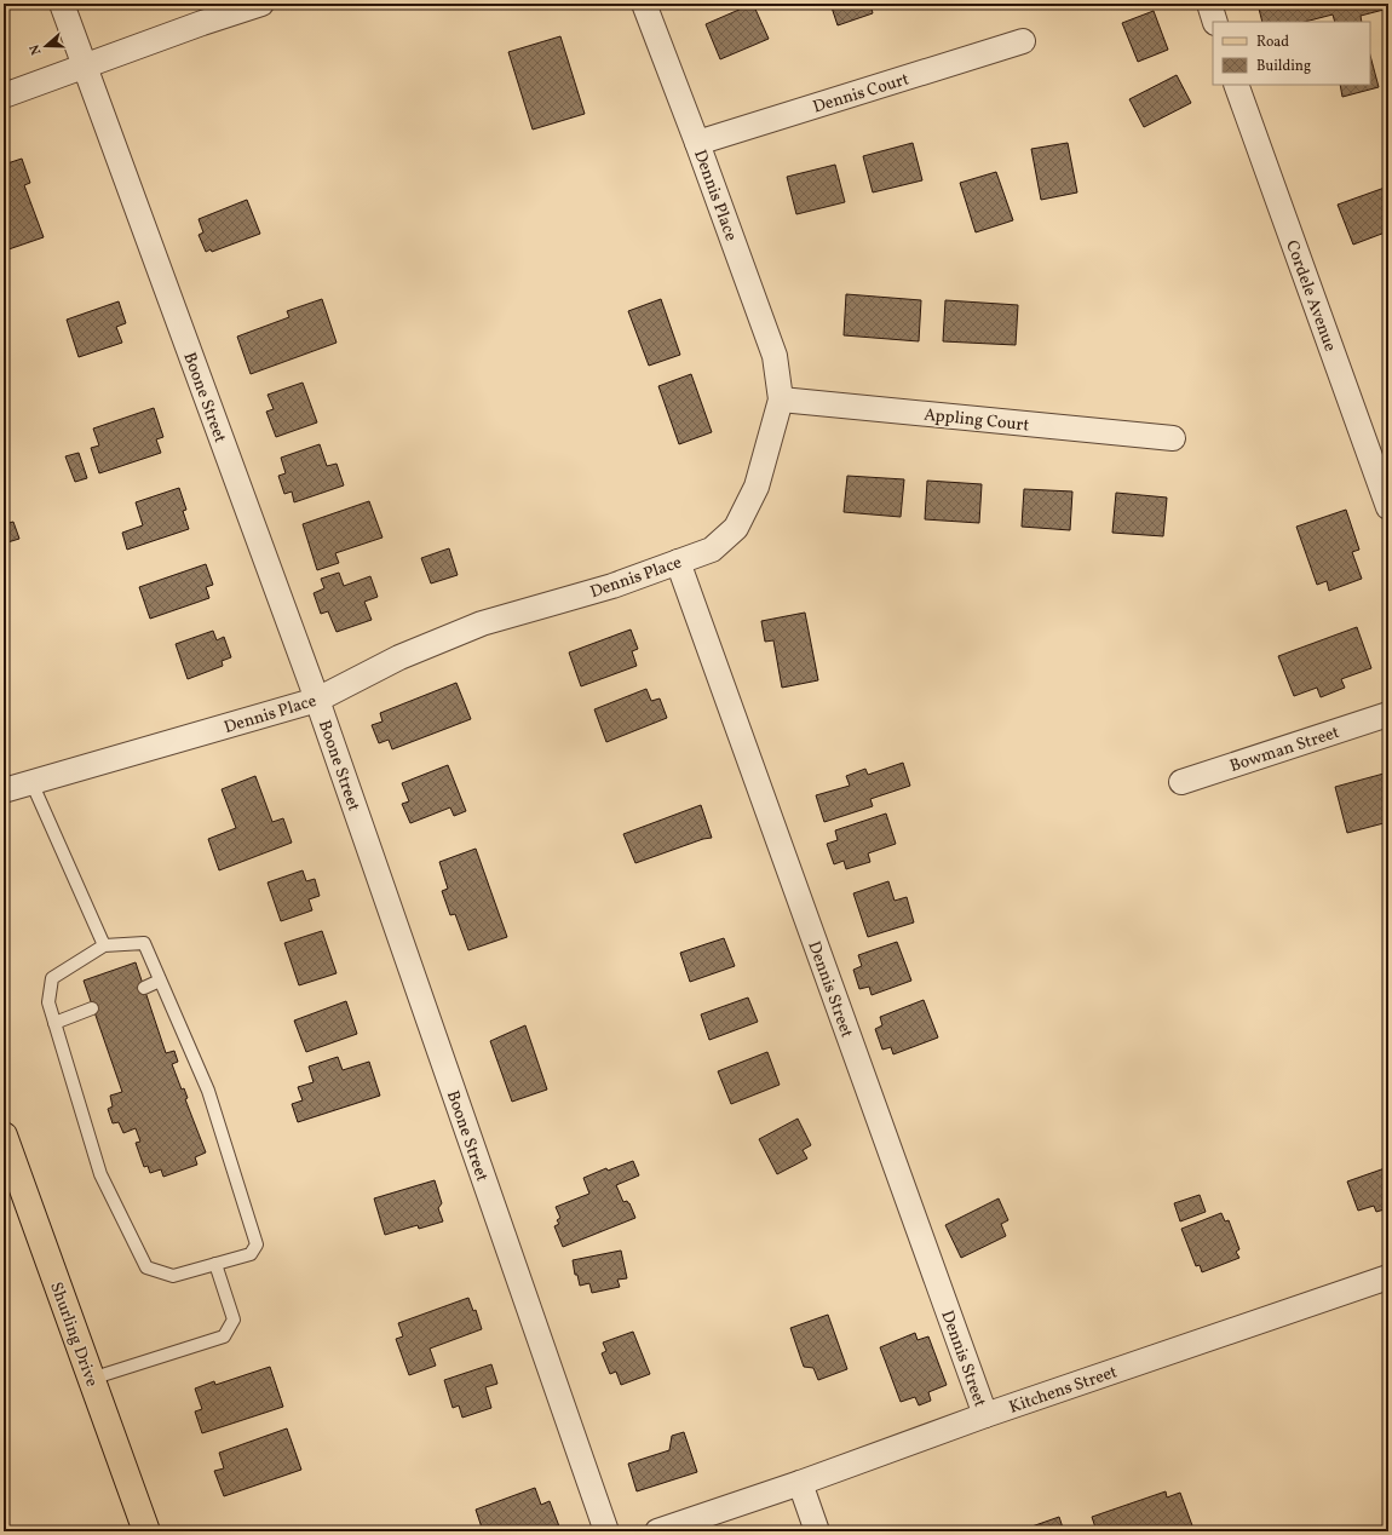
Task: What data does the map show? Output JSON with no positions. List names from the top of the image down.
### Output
{
  "streets": {
    "main road": ["Shurling Drive"],
    "street": [
      "Dennis Court",
      "Dennis Place",
      "Cordele Avenue",
      "Boone Street",
      "Appling Court",
      "Bowman Street",
      "Dennis Street",
      "Kitchens Street"
    ]
  },
  "crossings": [
    ["Dennis Court", "Dennis Place"],
    ["Dennis Place", "Boone Street"],
    ["Dennis Place", "Appling Court"],
    ["Dennis Place", "Dennis Street"],
    ["Dennis Street", "Kitchens Street"]
  ],
  "legend": ["Road", "Building"],
  "north": "left"
}
